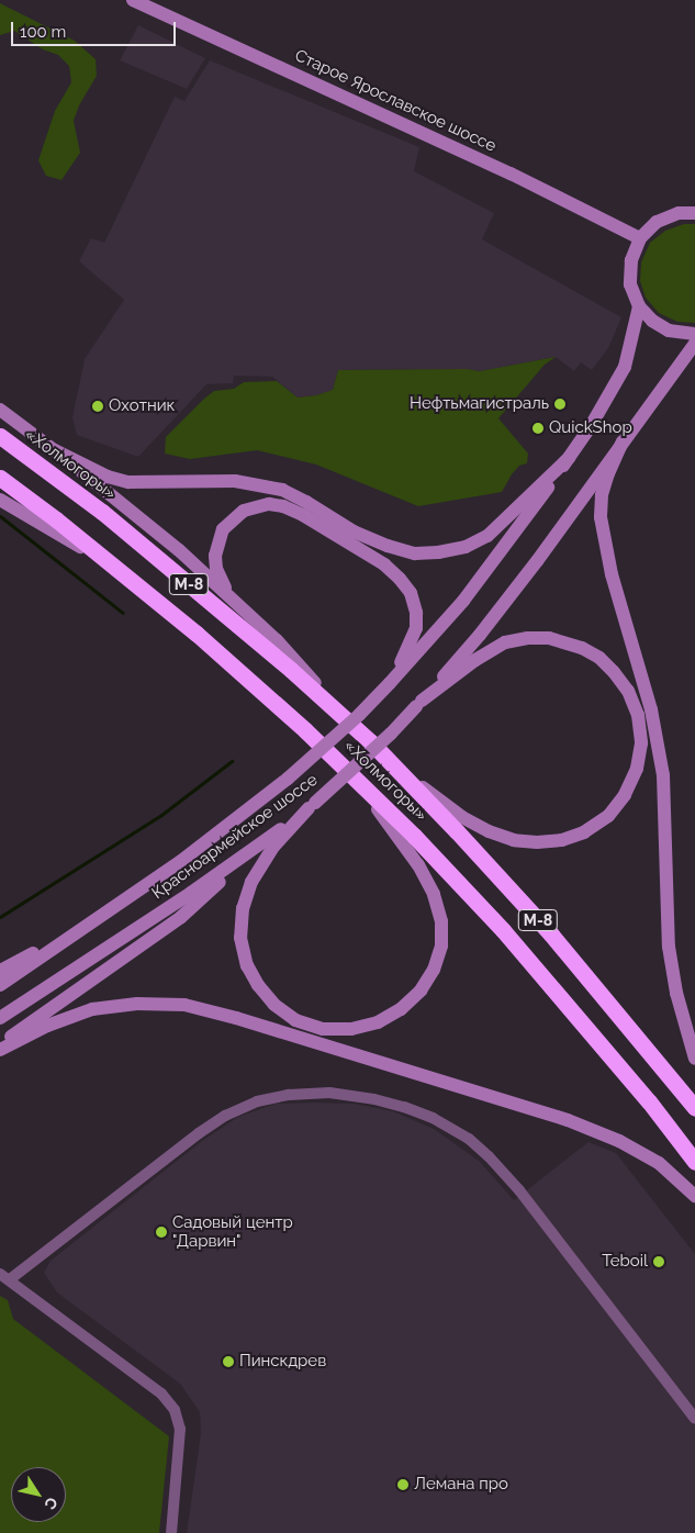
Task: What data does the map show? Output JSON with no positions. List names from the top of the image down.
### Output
{
  "streets": {
    "highway": ["«Холмогоры»", "М-8"],
    "main road": ["Старое Ярославское шоссе", "Красноармейское шоссе"]
  },
  "places": [
    "Нефтьмагистраль",
    "Охотник",
    "QuickShop",
    "Садовый центр \"Дарвин\"",
    "Teboil",
    "Пинскдрев",
    "Лемана про"
  ],
  "scale_bar": "100 m",
  "north": "bottom right"
}
